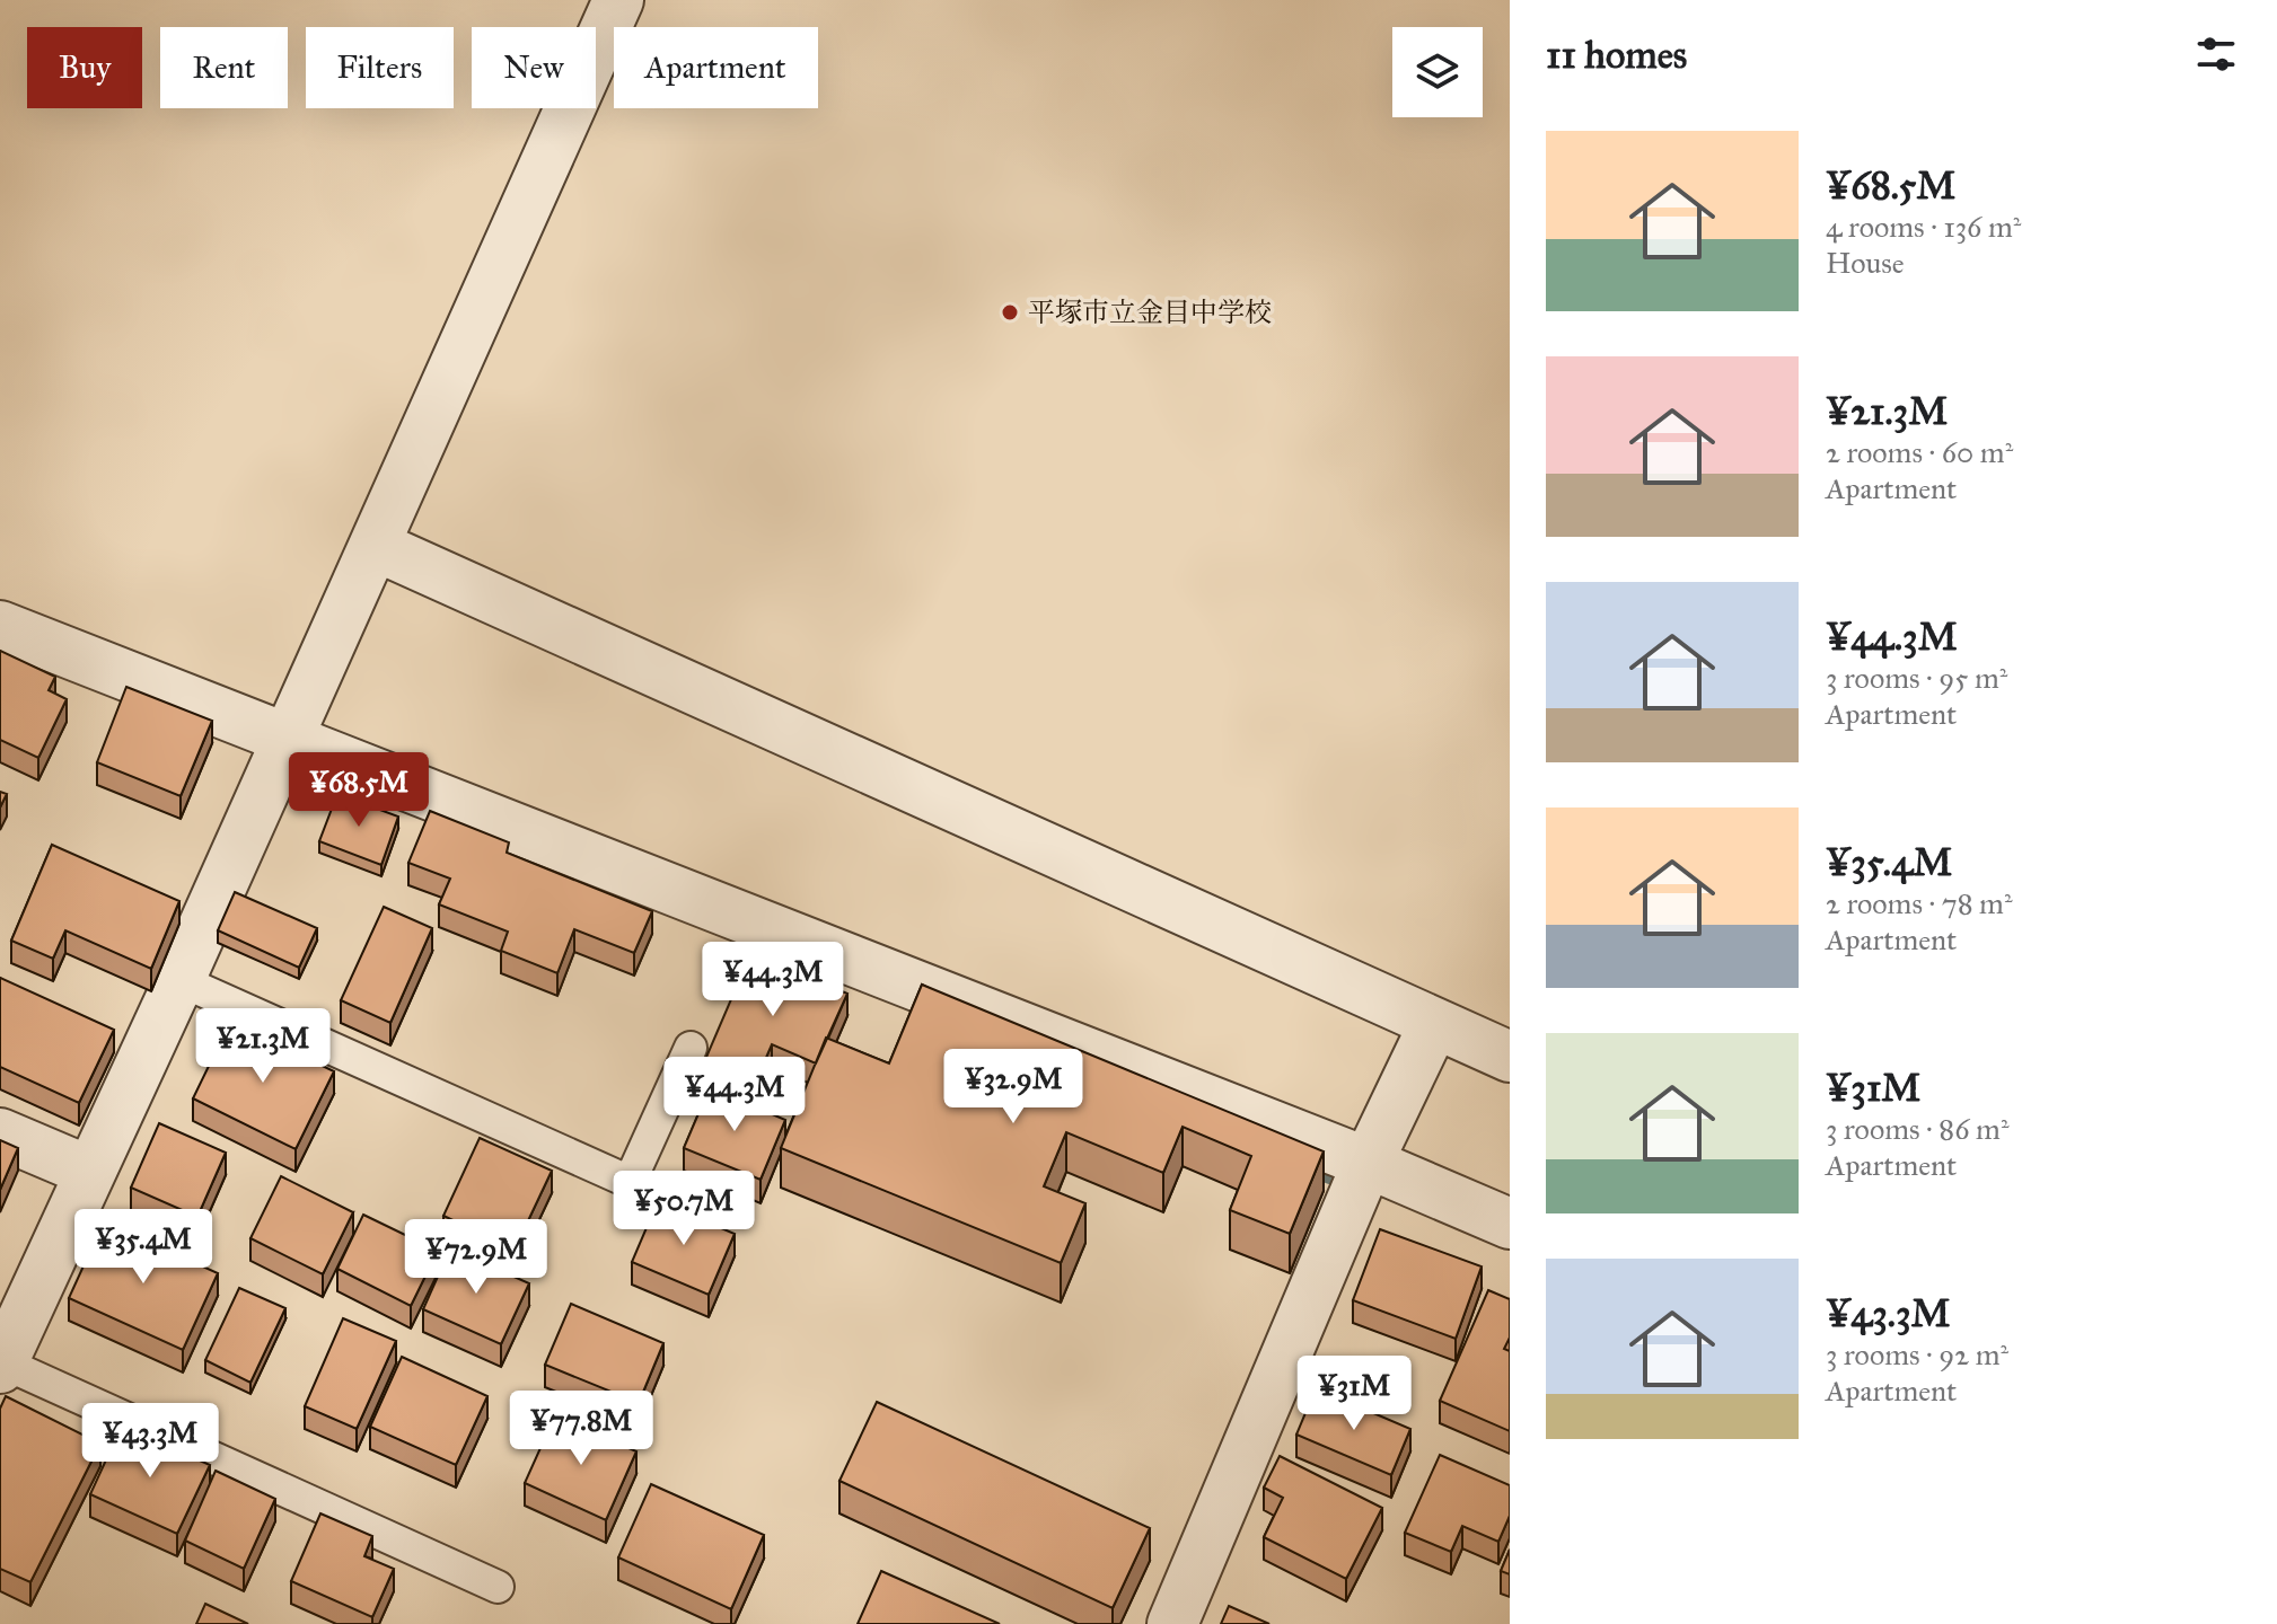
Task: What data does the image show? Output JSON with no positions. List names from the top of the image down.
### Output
{
  "places": ["平塚市立金目中学校"],
  "page": {
    "heading": "11 homes",
    "chip": [
      "Buy",
      "Rent",
      "Filters",
      "New",
      "Apartment"
    ],
    "list": [
      {
        "name": "¥68.5M",
        "note": "4 rooms · 136 m² · House"
      },
      {
        "name": "¥21.3M",
        "note": "2 rooms · 60 m² · Apartment"
      },
      {
        "name": "¥44.3M",
        "note": "3 rooms · 95 m² · Apartment"
      },
      {
        "name": "¥35.4M",
        "note": "2 rooms · 78 m² · Apartment"
      },
      {
        "name": "¥31M",
        "note": "3 rooms · 86 m² · Apartment"
      },
      {
        "name": "¥43.3M",
        "note": "3 rooms · 92 m² · Apartment"
      }
    ],
    "price": [
      "¥68.5M",
      "¥44.3M",
      "¥21.3M",
      "¥32.9M",
      "¥44.3M",
      "¥50.7M",
      "¥35.4M",
      "¥72.9M",
      "¥31M",
      "¥77.8M",
      "¥43.3M"
    ]
  }
}
